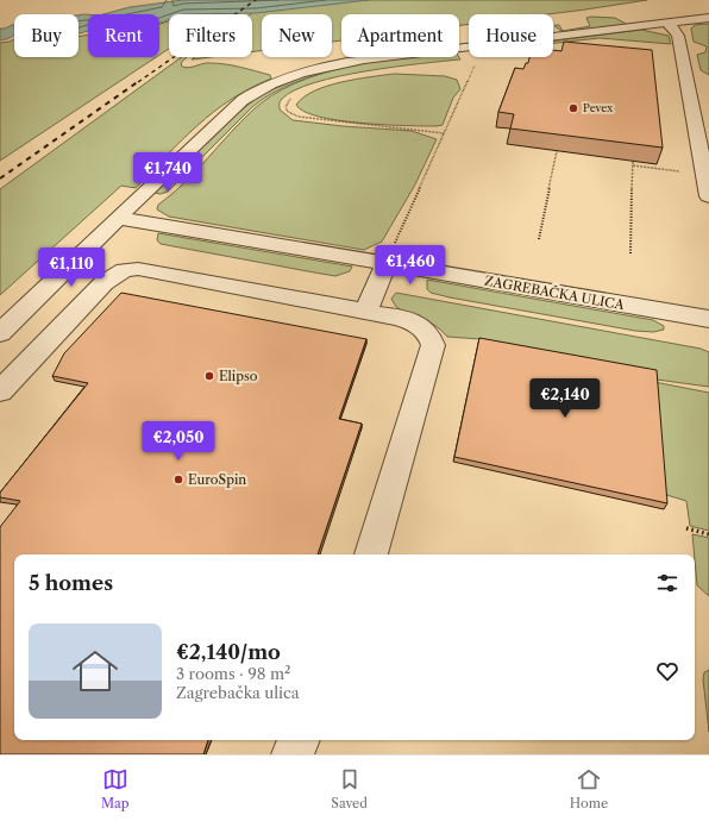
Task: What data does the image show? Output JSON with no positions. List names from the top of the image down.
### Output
{
  "streets": {
    "street": ["ZAGREBAČKA ULICA"]
  },
  "places": ["Pevex", "Elipso", "EuroSpin"],
  "page": {
    "chip": [
      "Buy",
      "Rent",
      "Filters",
      "New",
      "Apartment",
      "House"
    ],
    "price": [
      "€1,740",
      "€1,460",
      "€1,110",
      "€2,140",
      "€2,050"
    ],
    "heading": "5 homes",
    "list": [
      {
        "name": "€2,140/mo",
        "note": "3 rooms · 98 m² · Zagrebačka ulica"
      }
    ],
    "tabs": ["Map", "Saved", "Home"]
  }
}
